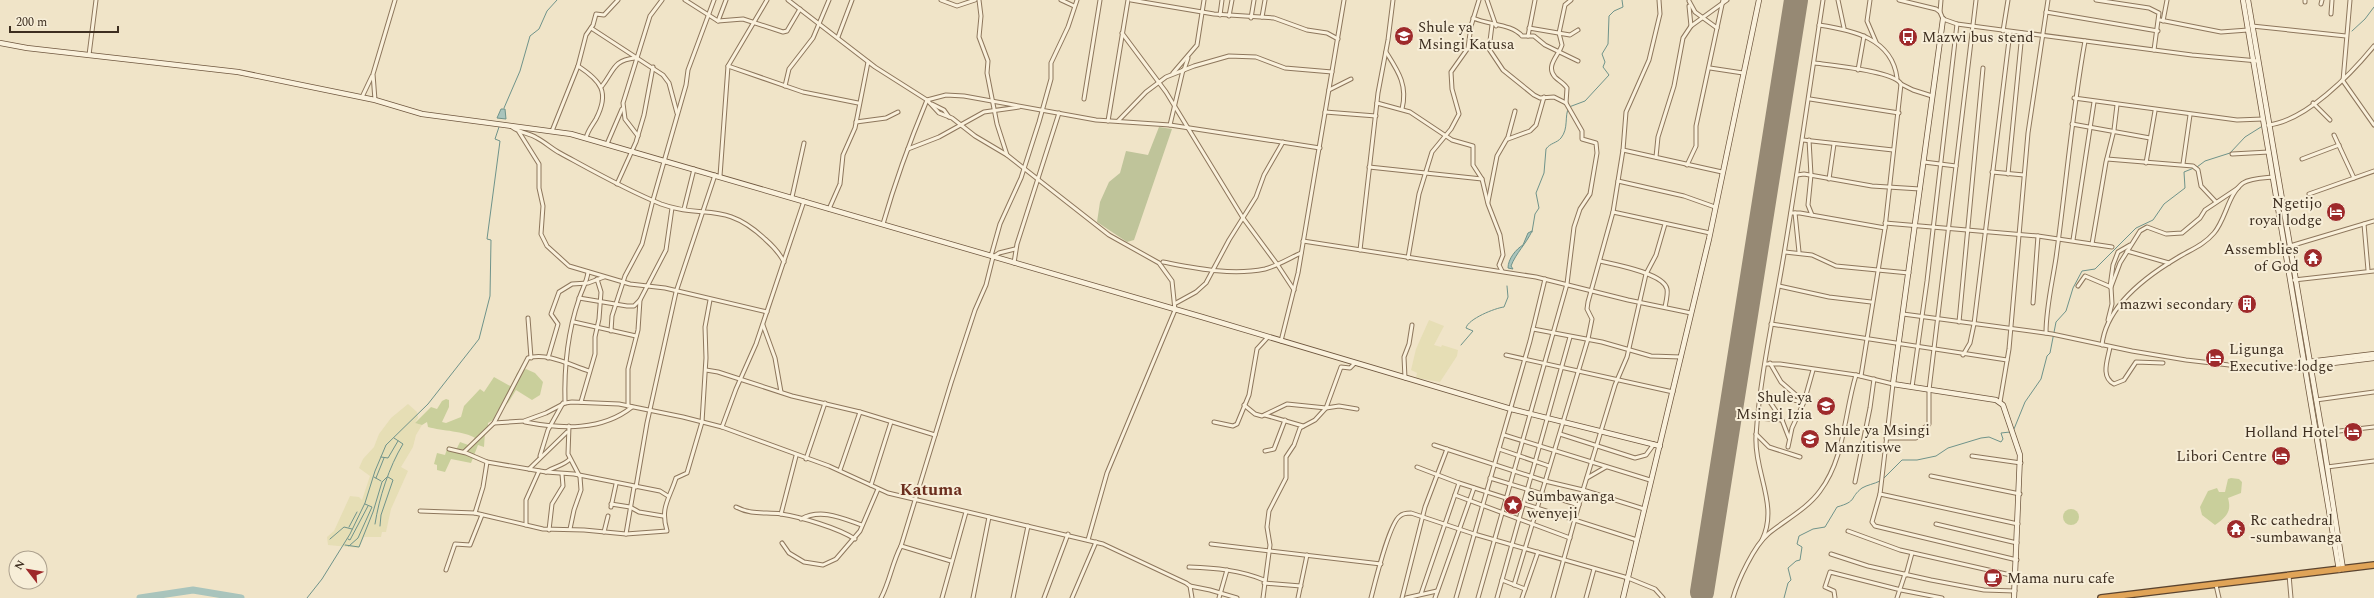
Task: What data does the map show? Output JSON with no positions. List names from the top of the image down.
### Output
{
  "districts": ["Katuma"],
  "places": {
    "school or university": ["Shule ya Msingi Katusa", "Shule ya Msingi Izia", "Shule ya Msingi Manzitiswe"],
    "bus stop": ["Mazwi bus stend"],
    "hotel": [
      "Ngetijo royal lodge",
      "Ligunga Executive lodge",
      "Holland Hotel",
      "Libori Centre"
    ],
    "temple": ["Assemblies of God", "Rc cathedral -sumbawanga"],
    "building": ["mazwi secondary"],
    "place": ["Sumbawanga wenyeji"],
    "cafe": ["Mama nuru cafe"]
  },
  "scale_bar": "200 m",
  "north": "top left"
}
